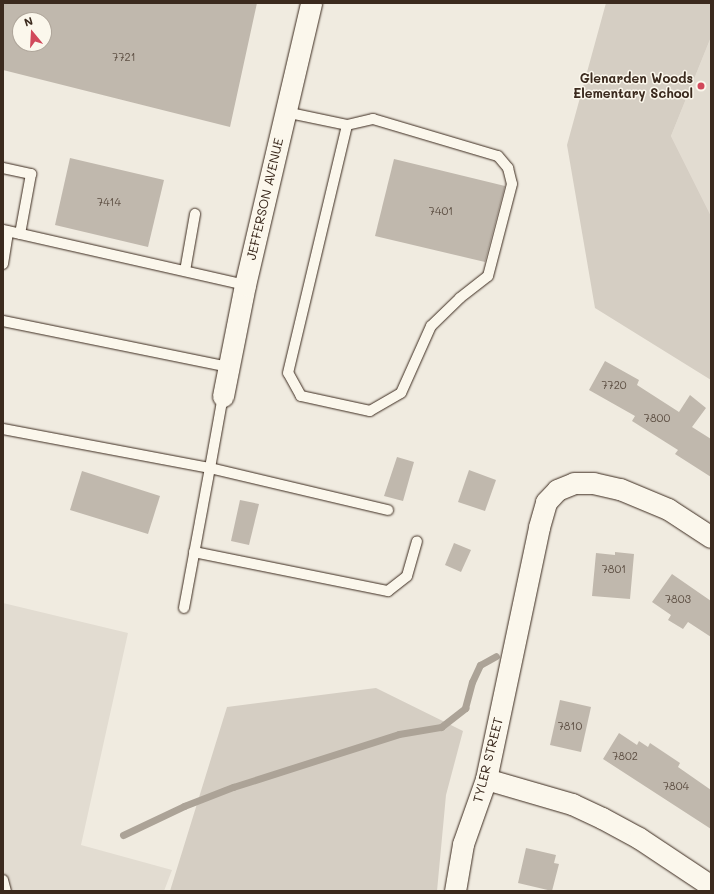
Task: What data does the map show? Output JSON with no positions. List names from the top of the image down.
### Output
{
  "streets": {
    "street": ["JEFFERSON AVENUE", "TYLER STREET"]
  },
  "places": ["Glenarden Woods Elementary School"],
  "house_numbers": [
    "7721",
    "7414",
    "7401",
    "7720",
    "7800",
    "7801",
    "7803",
    "7810",
    "7802",
    "7804"
  ],
  "north": "top"
}
